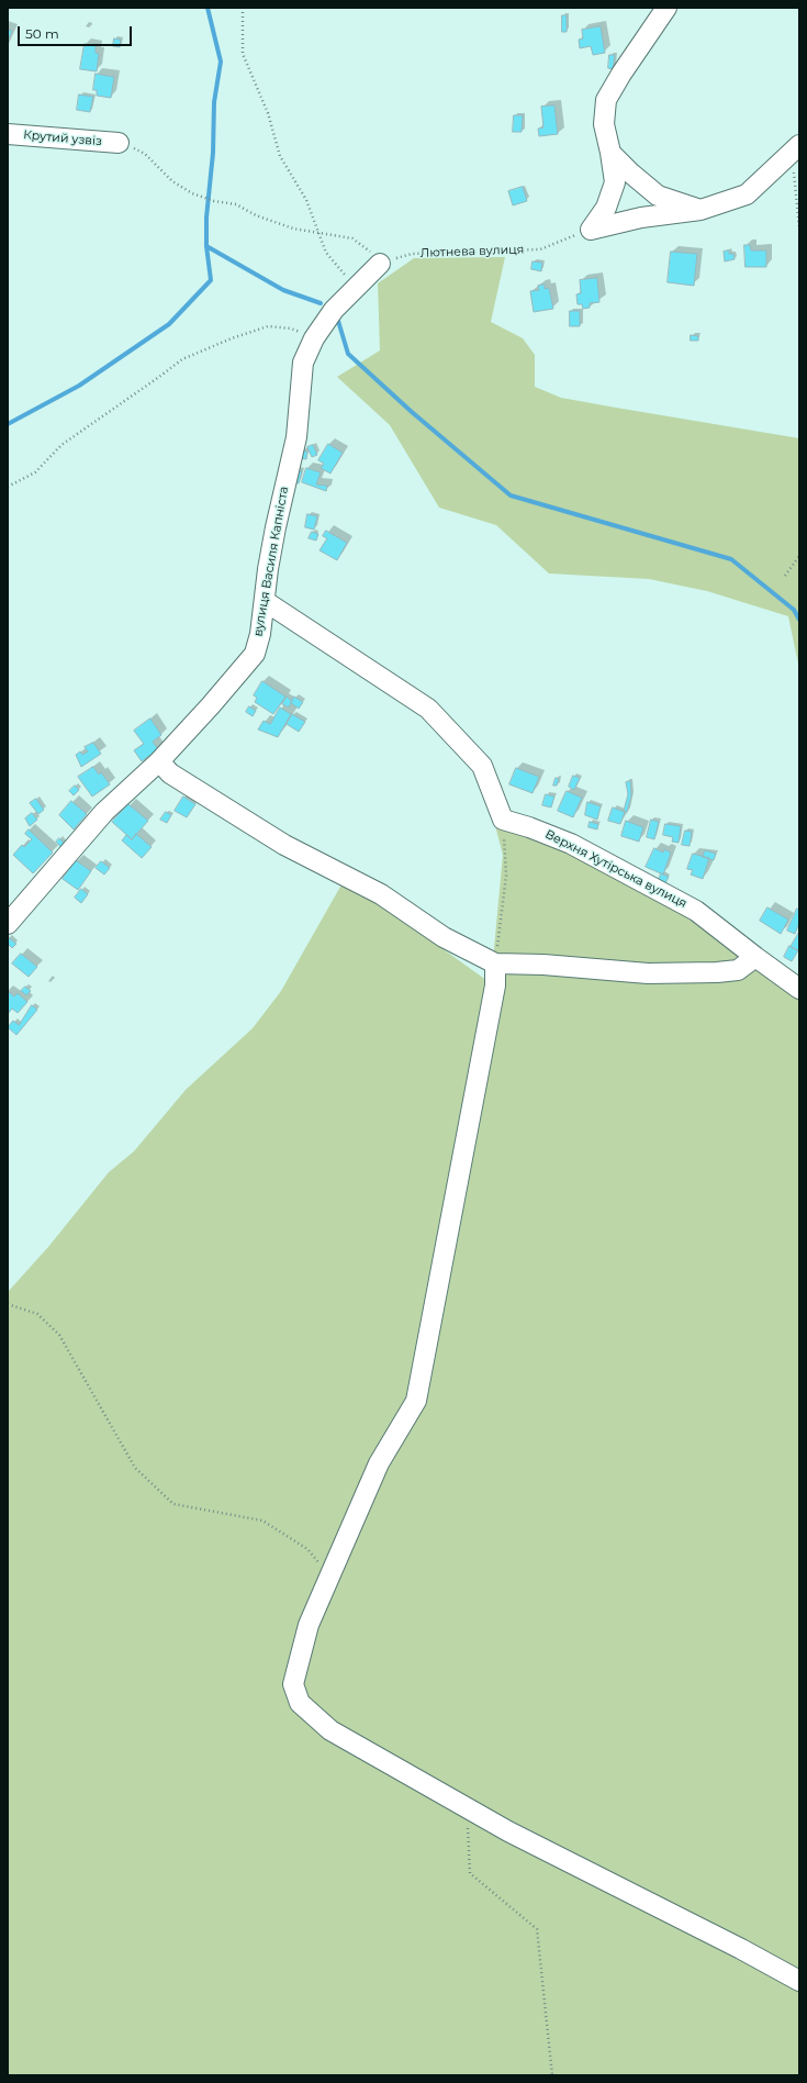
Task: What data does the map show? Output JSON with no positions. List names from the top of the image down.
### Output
{
  "streets": {
    "street": ["Крутий узвіз", "вулиця Василя Капніста", "Верхня Хутірська вулиця"],
    "path": ["Лютнева вулиця"]
  },
  "crossings": [
    ["Лютнева вулиця", "вулиця Василя Капніста"]
  ],
  "scale_bar": "50 m"
}
